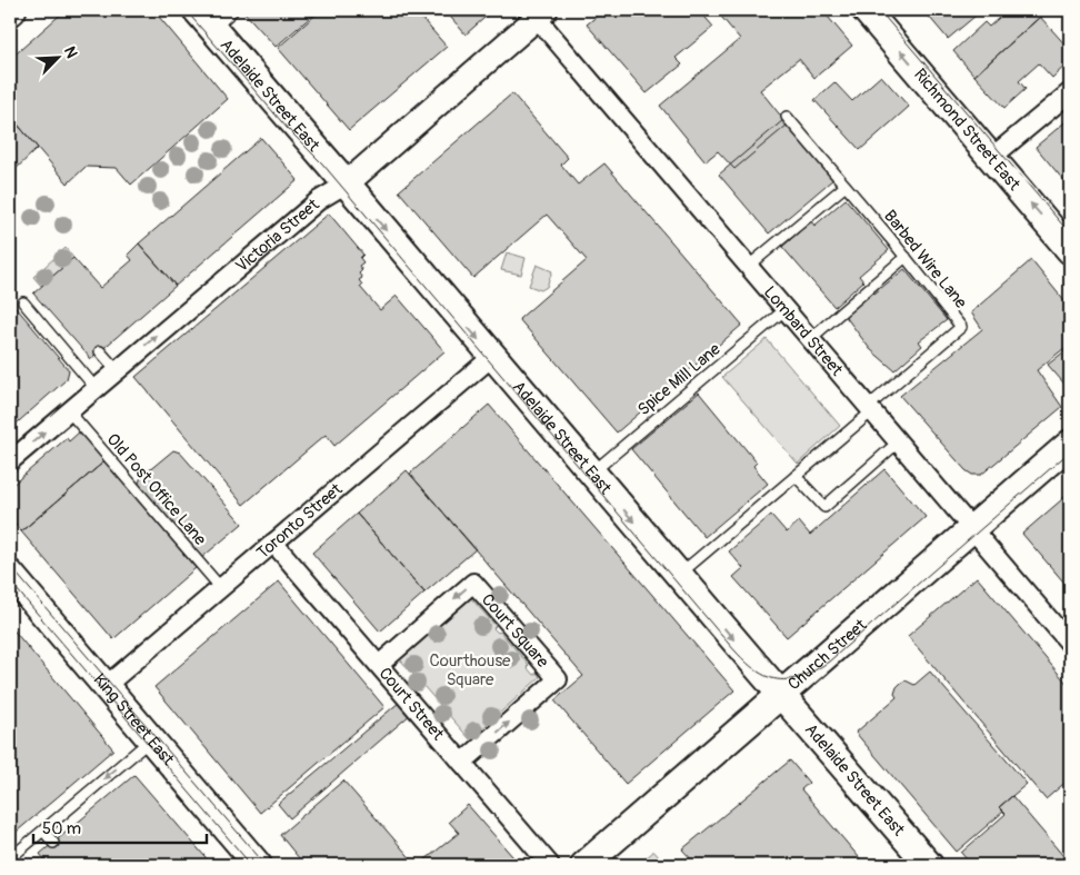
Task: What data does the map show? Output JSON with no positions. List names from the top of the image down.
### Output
{
  "streets": {
    "main road": [
      "Adelaide Street East",
      "Richmond Street East",
      "Church Street",
      "King Street East"
    ],
    "street": [
      "Victoria Street",
      "Lombard Street",
      "Toronto Street",
      "Court Square",
      "Court Street"
    ],
    "lane": ["Barbed Wire Lane", "Spice Mill Lane", "Old Post Office Lane"]
  },
  "crossings": [
    ["Adelaide Street East", "Victoria Street"],
    ["Adelaide Street East", "Spice Mill Lane"],
    ["Adelaide Street East", "Toronto Street"],
    ["Adelaide Street East", "Church Street"],
    ["Victoria Street", "Lombard Street"],
    ["Victoria Street", "Old Post Office Lane"],
    ["Barbed Wire Lane", "Lombard Street"],
    ["Lombard Street", "Spice Mill Lane"],
    ["Lombard Street", "Church Street"],
    ["Old Post Office Lane", "Toronto Street"],
    ["Toronto Street", "Court Street"],
    ["Toronto Street", "King Street East"],
    ["Court Square", "Court Street"]
  ],
  "one_way": ["Adelaide Street East", "Richmond Street East", "Victoria Street"],
  "parks": ["Courthouse Square"],
  "scale_bar": "50 m",
  "north": "top right"
}
